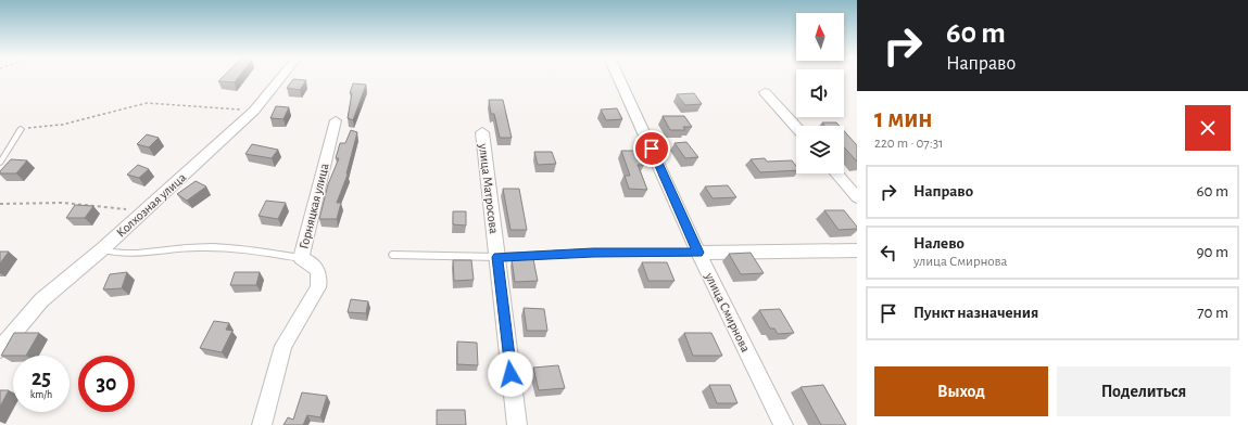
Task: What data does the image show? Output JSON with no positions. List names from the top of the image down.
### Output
{
  "streets": {
    "street": [
      "улица Матросова",
      "Колхозная улица",
      "Горняцкая улица",
      "улица Смирнова"
    ]
  },
  "north": "top",
  "page": {
    "turn": ["60 m", "Направо"],
    "heading": ["1 мин", "220 m · 07:31"],
    "list": [
      {
        "name": "Направо",
        "value": "60 m"
      },
      {
        "name": "Налево",
        "note": "улица Смирнова",
        "value": "90 m"
      },
      {
        "name": "Пункт назначения",
        "value": "70 m"
      }
    ],
    "speed": "25 km/h",
    "limit": "30",
    "buttons": ["Выход", "Поделиться"]
  }
}
